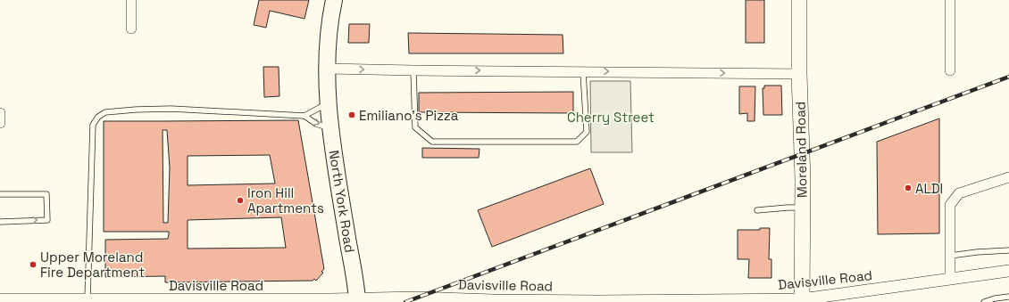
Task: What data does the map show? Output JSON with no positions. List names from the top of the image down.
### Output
{
  "streets": {
    "highway": ["North York Road"],
    "main road": ["Moreland Road"],
    "street": ["Davisville Road"]
  },
  "crossings": [
    ["Moreland Road", "Davisville Road"],
    ["North York Road", "Davisville Road"]
  ],
  "parks": ["Cherry Street"],
  "places": [
    "Emiliano's Pizza",
    "ALDI",
    "Iron Hill Apartments",
    "Upper Moreland Fire Department"
  ]
}
